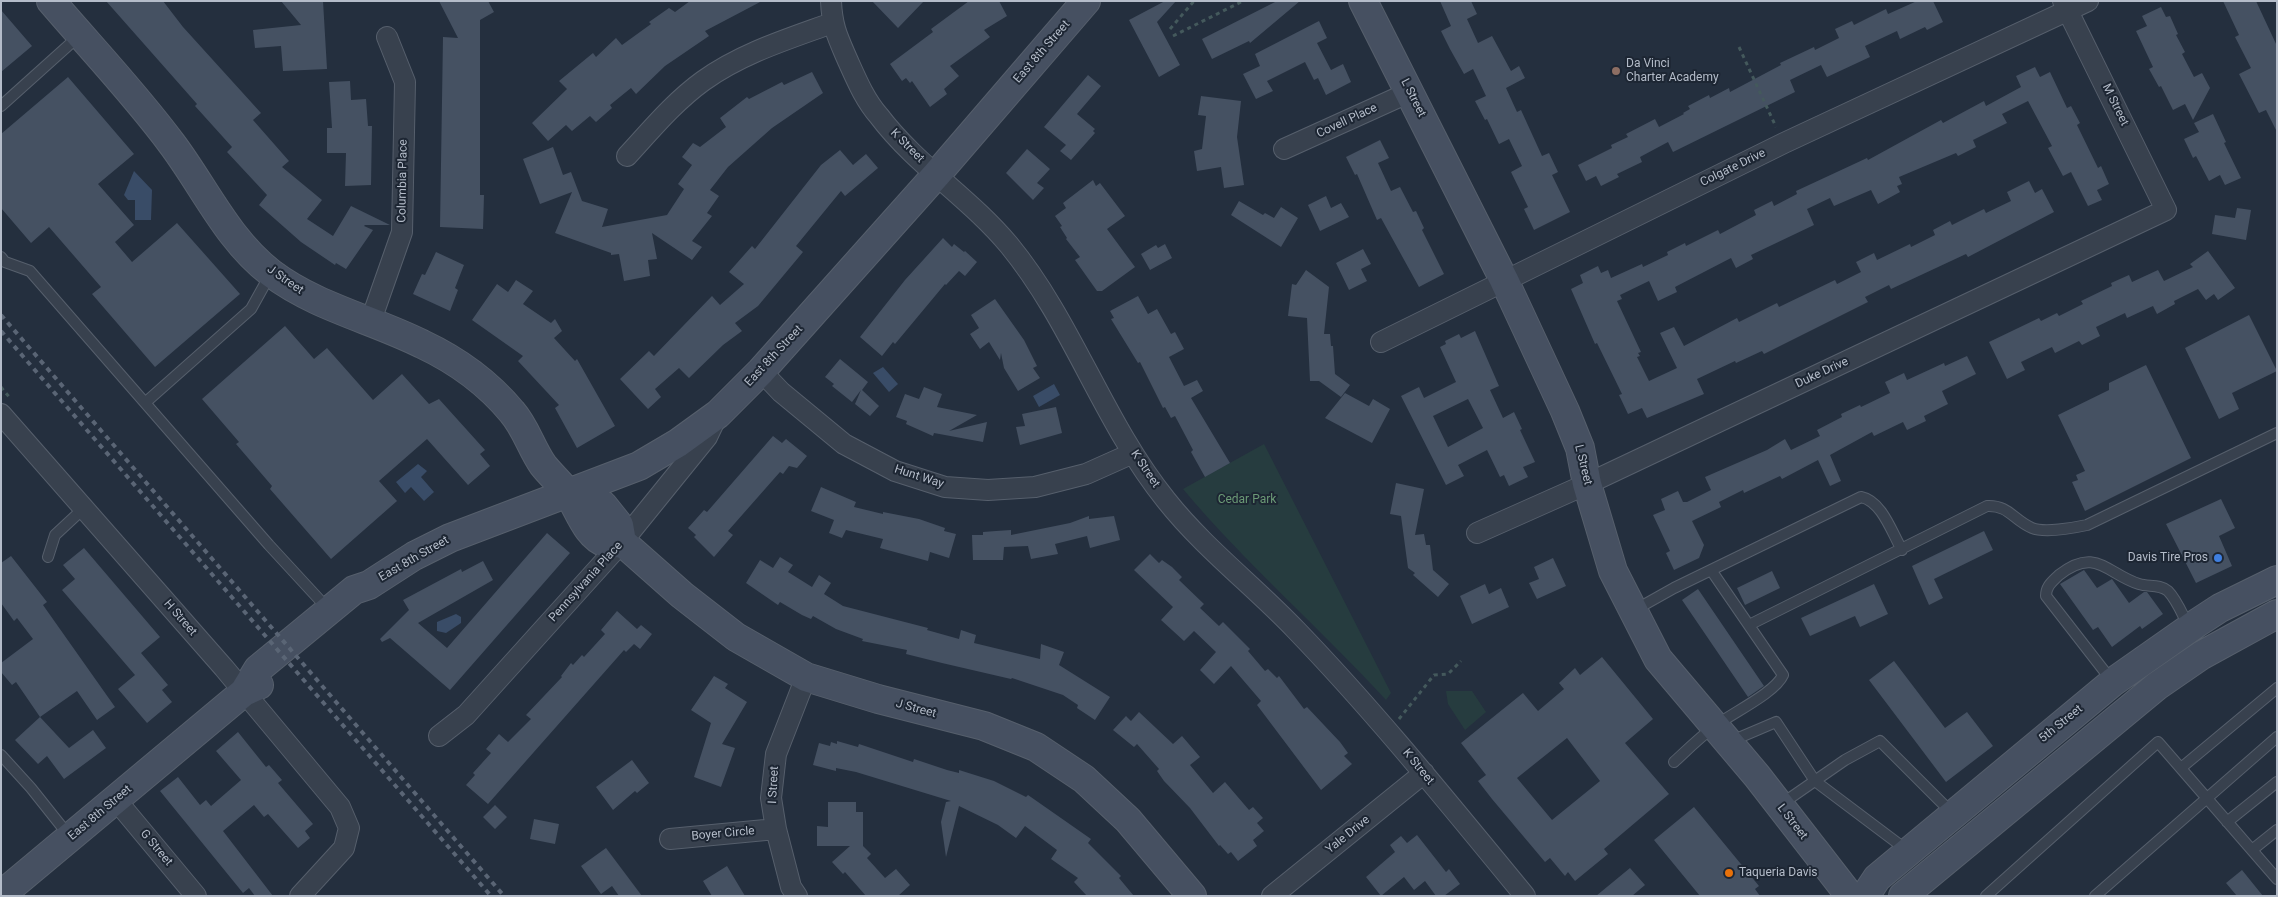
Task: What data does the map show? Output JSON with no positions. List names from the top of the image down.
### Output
{
  "streets": {
    "street": [
      "East 8th Street",
      "L Street",
      "M Street",
      "Covell Place",
      "K Street",
      "Colgate Drive",
      "Columbia Place",
      "J Street",
      "Duke Drive",
      "Hunt Way",
      "Pennsylvania Place",
      "H Street",
      "5th Street",
      "I Street",
      "Boyer Circle",
      "Yale Drive",
      "G Street"
    ]
  },
  "crossings": [
    ["East 8th Street", "K Street"],
    ["East 8th Street", "J Street"],
    ["East 8th Street", "Hunt Way"],
    ["East 8th Street", "Pennsylvania Place"],
    ["East 8th Street", "H Street"],
    ["East 8th Street", "G Street"],
    ["L Street", "Covell Place"],
    ["L Street", "Colgate Drive"],
    ["L Street", "Duke Drive"],
    ["M Street", "Colgate Drive"],
    ["M Street", "Duke Drive"],
    ["K Street", "Hunt Way"],
    ["K Street", "Yale Drive"],
    ["Columbia Place", "J Street"],
    ["J Street", "Pennsylvania Place"],
    ["J Street", "I Street"],
    ["I Street", "Boyer Circle"]
  ],
  "parks": ["Cedar Park"],
  "places": ["Da Vinci Charter Academy", "Davis Tire Pros", "Taqueria Davis"]
}
